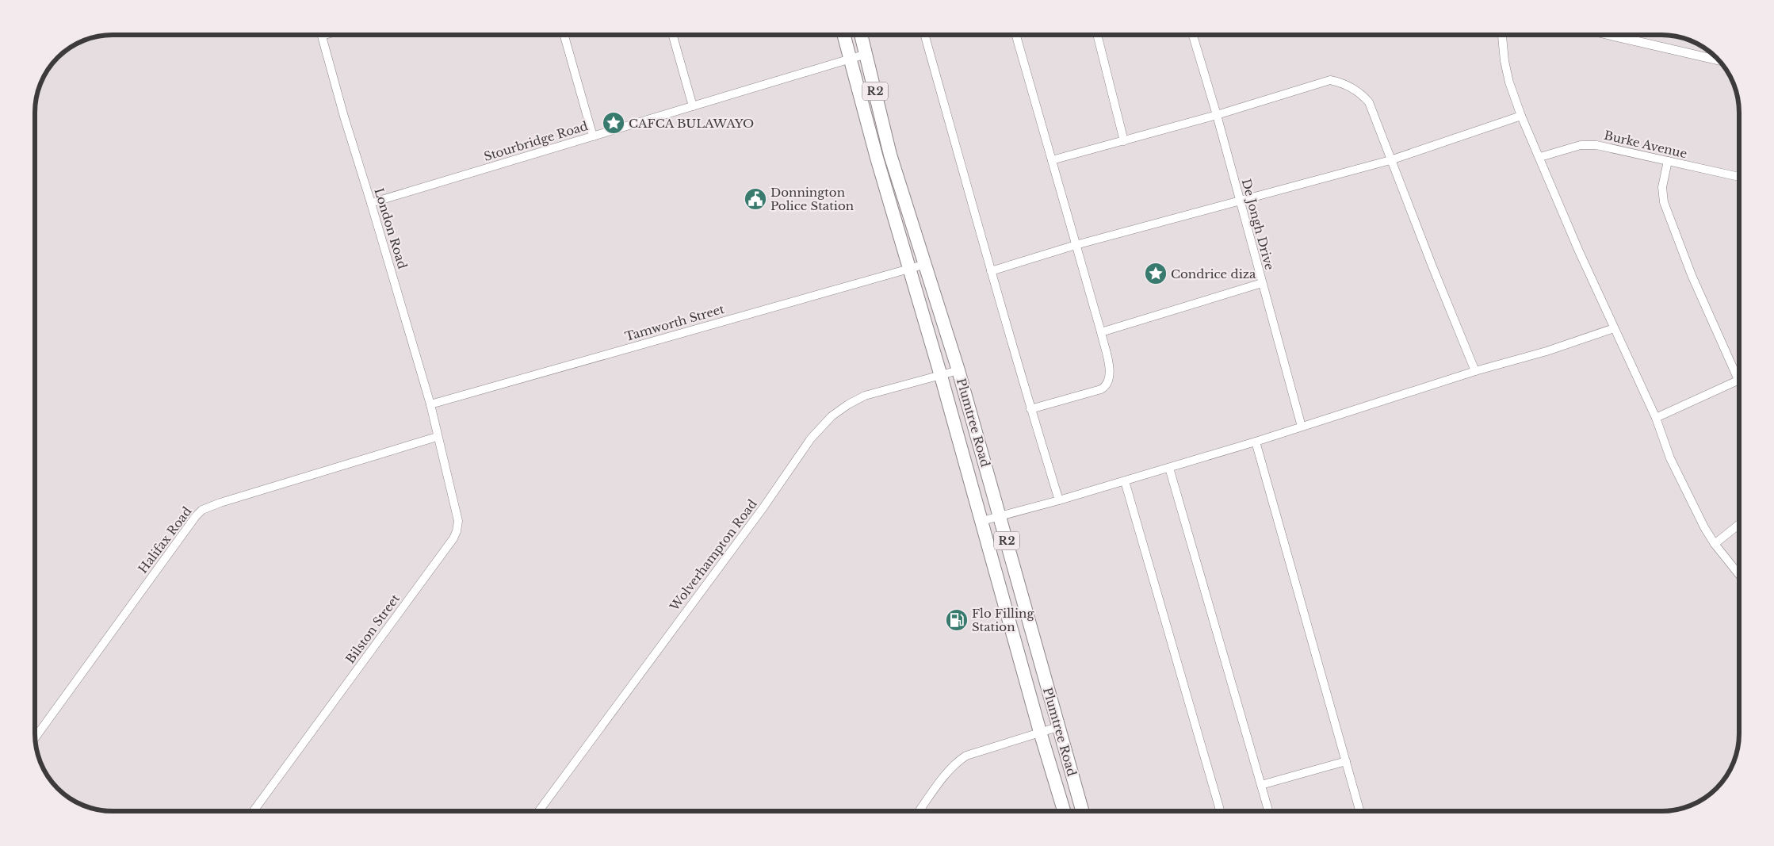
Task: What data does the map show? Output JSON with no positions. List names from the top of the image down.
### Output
{
  "streets": {
    "highway": ["R2", "Plumtree Road"],
    "street": [
      "Stourbridge Road",
      "Burke Avenue",
      "De Jongh Drive",
      "London Road",
      "Tamworth Street",
      "Halifax Road",
      "Wolverhampton Road",
      "Bilston Street"
    ]
  },
  "crossings": [
    ["Stourbridge Road", "London Road"],
    ["Stourbridge Road", "Plumtree Road"],
    ["London Road", "Tamworth Street"],
    ["London Road", "Halifax Road"],
    ["London Road", "Bilston Street"],
    ["Tamworth Street", "Plumtree Road"],
    ["Plumtree Road", "Wolverhampton Road"],
    ["Halifax Road", "Bilston Street"]
  ],
  "places": {
    "place": ["CAFCA BULAWAYO", "Condrice diza"],
    "public building": ["Donnington Police Station"],
    "fuel station": ["Flo Filling Station"]
  }
}
